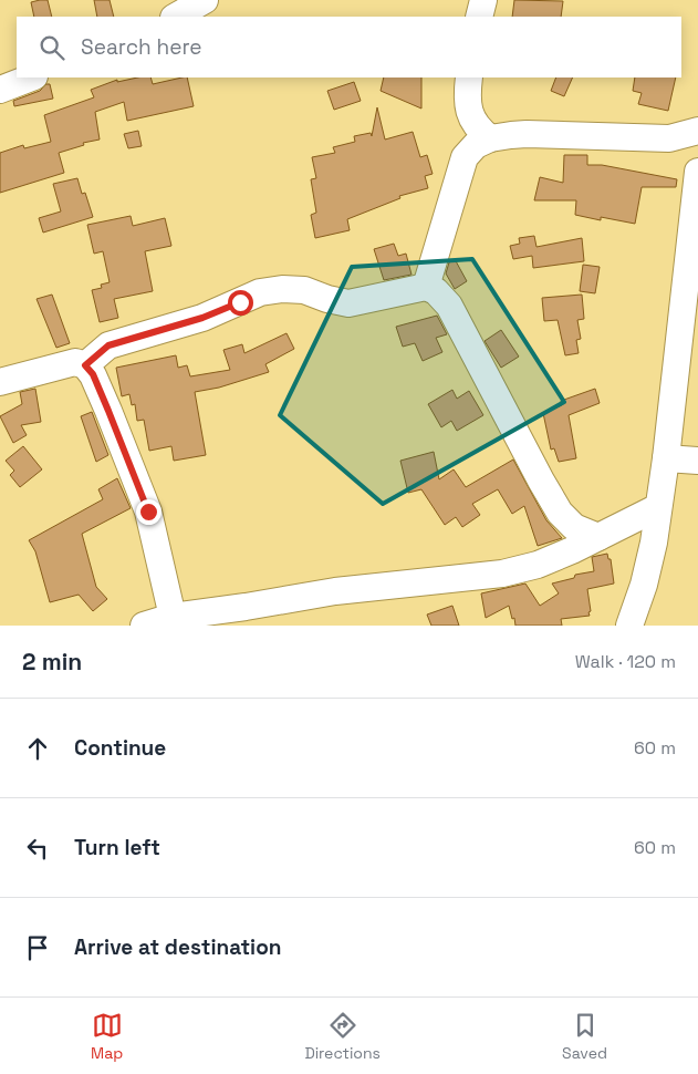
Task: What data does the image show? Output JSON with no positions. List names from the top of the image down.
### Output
{
  "page": {
    "search": "Search here",
    "heading": ["2 min", "Walk · 120 m"],
    "list": [
      ["Continue", "60 m"],
      ["Turn left", "60 m"],
      "Arrive at destination"
    ],
    "nav": ["Map", "Directions", "Saved"]
  }
}
